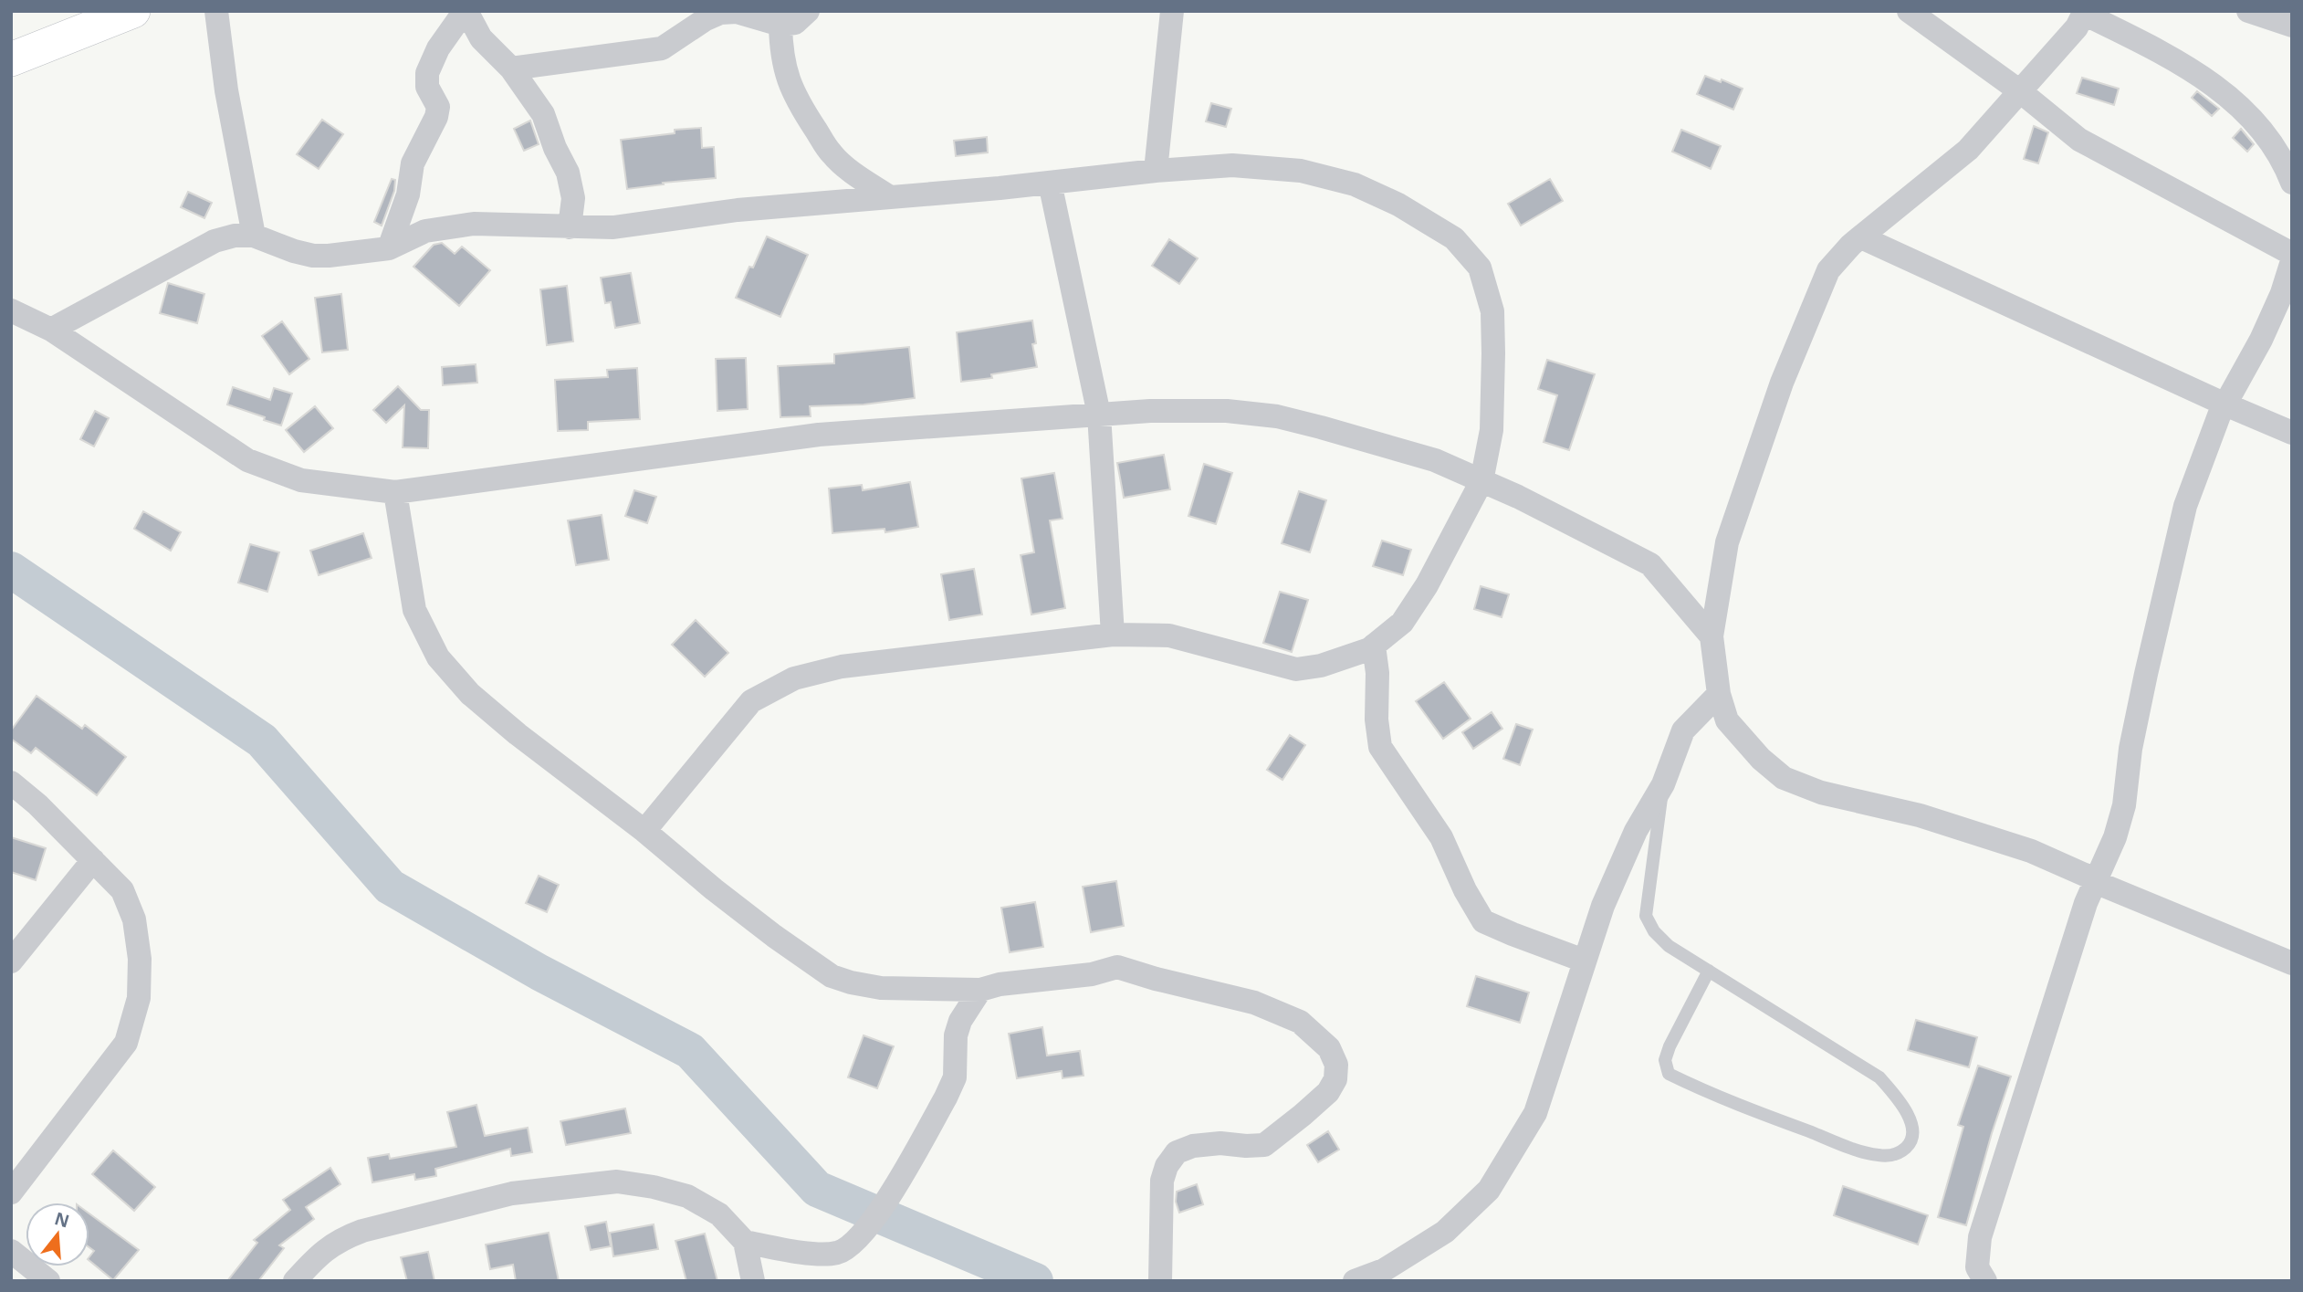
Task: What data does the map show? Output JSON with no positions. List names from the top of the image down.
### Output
{
  "north": "top"
}
